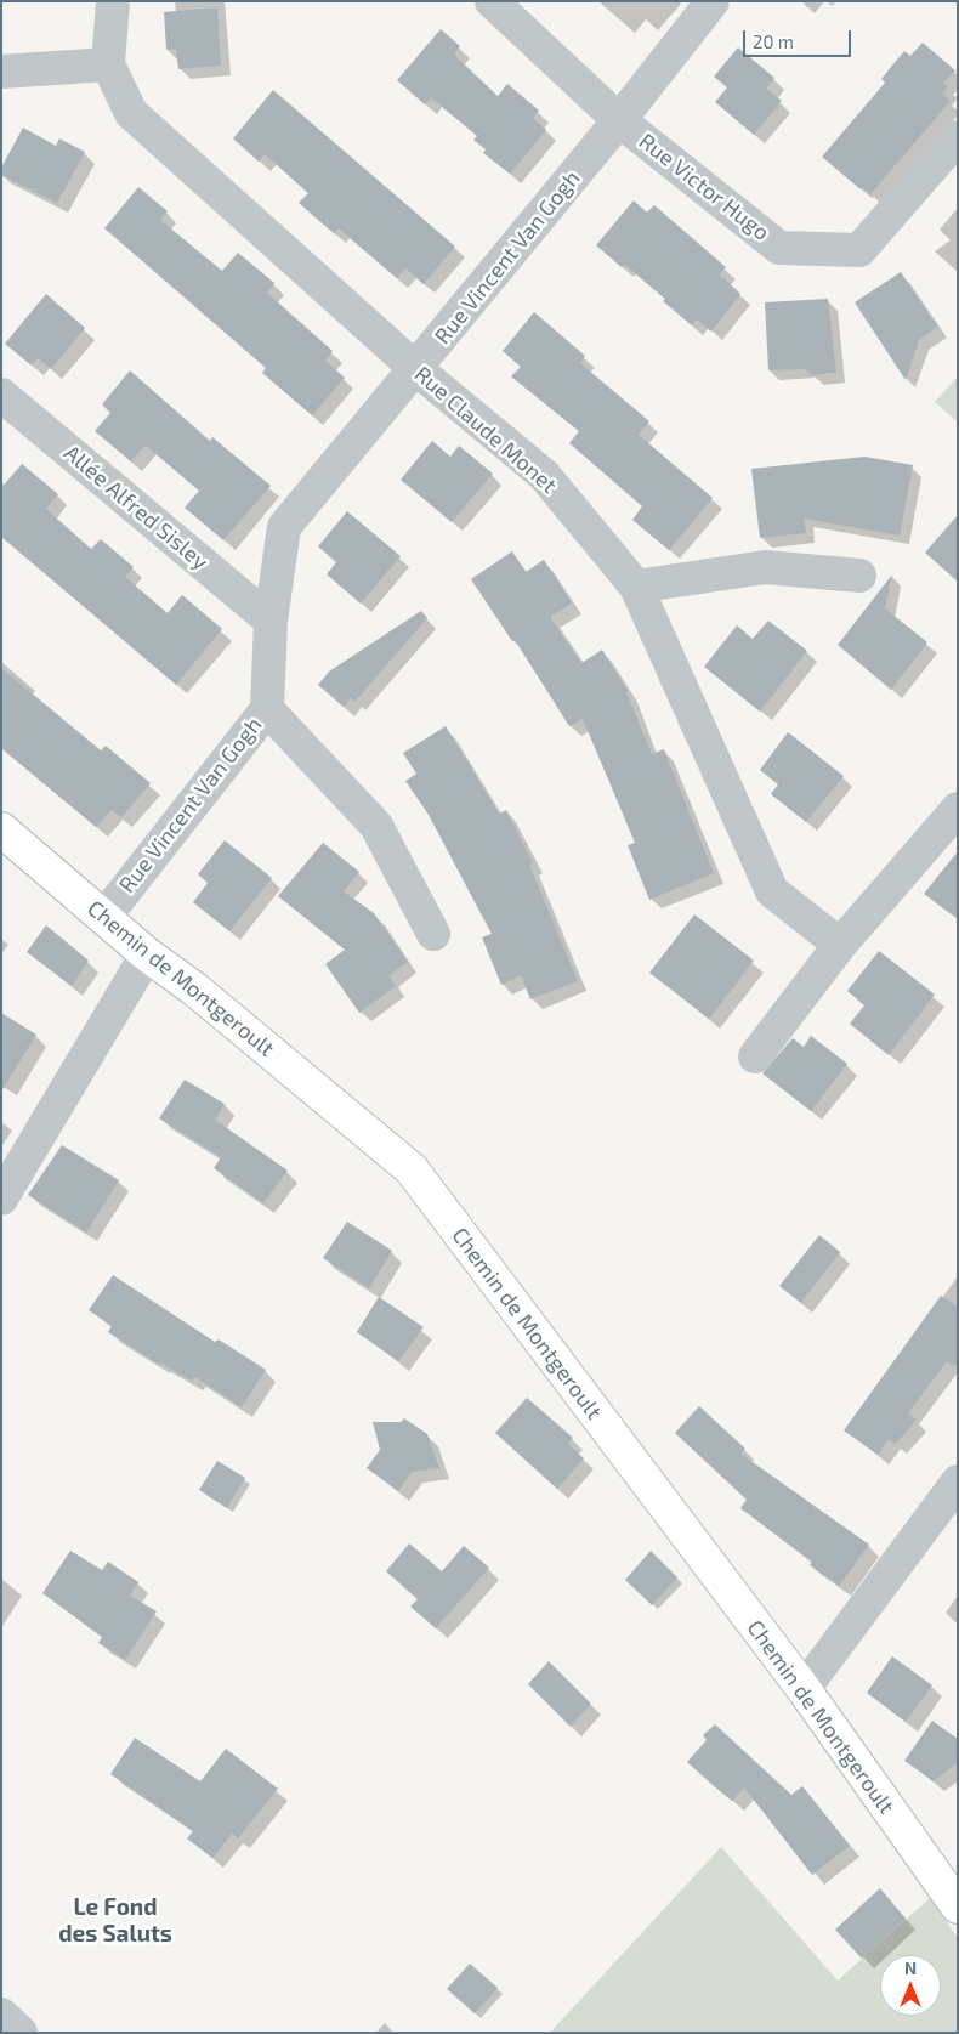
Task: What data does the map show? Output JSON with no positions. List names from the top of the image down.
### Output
{
  "streets": {
    "street": [
      "Rue Victor Hugo",
      "Rue Vincent Van Gogh",
      "Rue Claude Monet",
      "Allée Alfred Sisley",
      "Chemin de Montgeroult"
    ]
  },
  "crossings": [
    ["Rue Victor Hugo", "Rue Vincent Van Gogh"],
    ["Rue Vincent Van Gogh", "Rue Claude Monet"],
    ["Rue Vincent Van Gogh", "Allée Alfred Sisley"],
    ["Rue Vincent Van Gogh", "Chemin de Montgeroult"]
  ],
  "districts": ["Le Fond des Saluts"],
  "scale_bar": "20 m",
  "north": "top"
}
